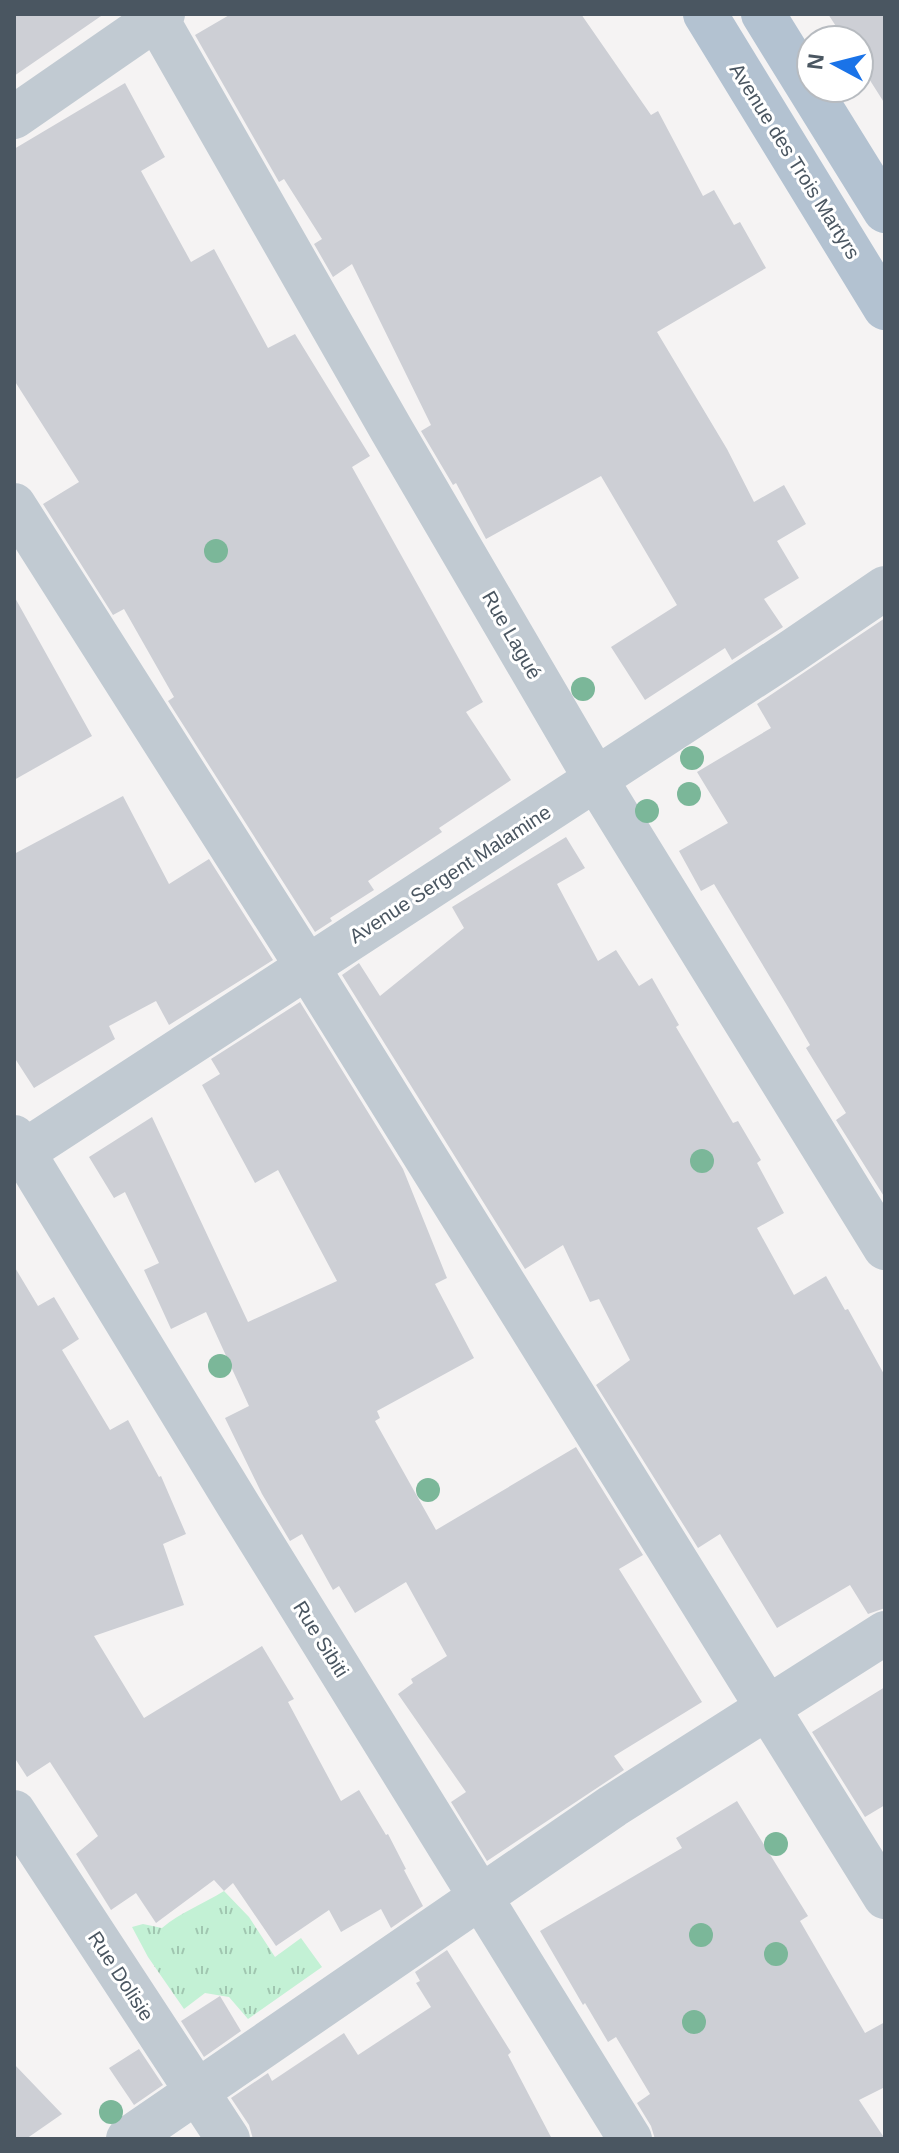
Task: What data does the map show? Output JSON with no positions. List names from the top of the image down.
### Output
{
  "streets": {
    "main road": ["Avenue des Trois Martyrs"],
    "street": [
      "Rue Lagué",
      "Avenue Sergent Malamine",
      "Rue Sibiti",
      "Rue Dolisie"
    ]
  },
  "crossings": [
    ["Rue Lagué", "Avenue Sergent Malamine"],
    ["Avenue Sergent Malamine", "Rue Sibiti"]
  ],
  "north": "left"
}
